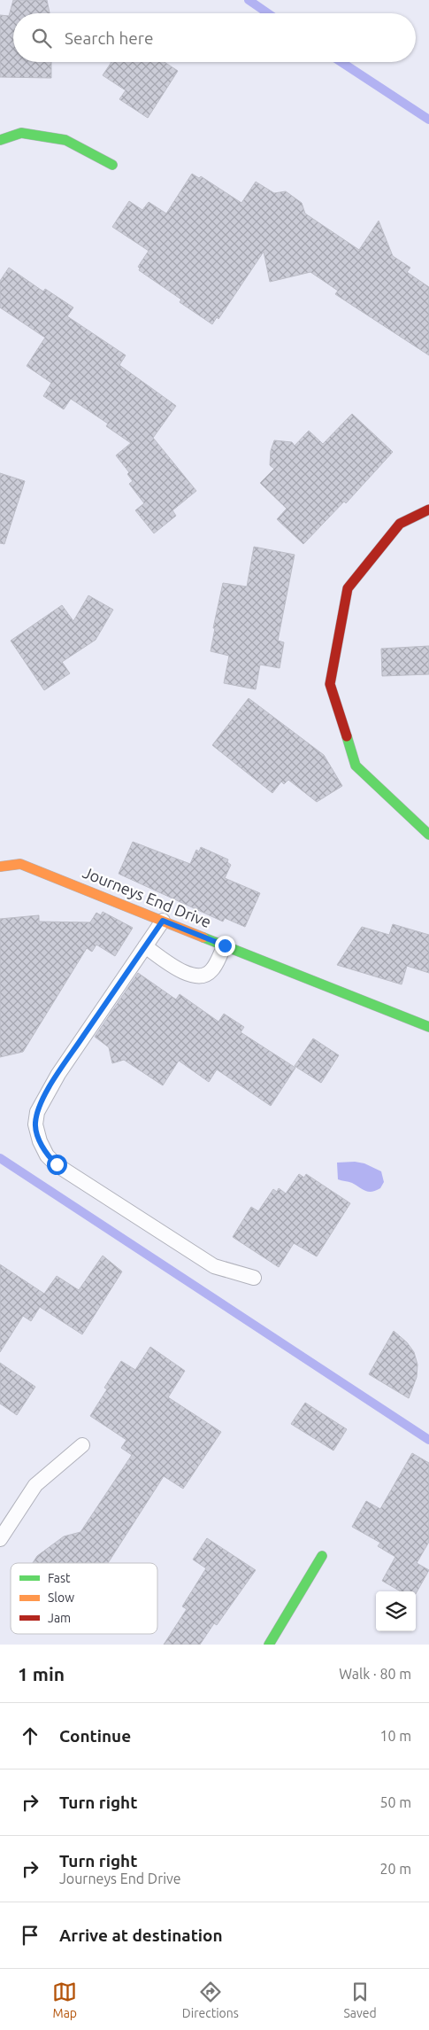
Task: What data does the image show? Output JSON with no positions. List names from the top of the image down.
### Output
{
  "streets": {
    "street": ["Journeys End Drive"]
  },
  "legend": ["Fast", "Slow", "Jam"],
  "page": {
    "search": "Search here",
    "heading": ["1 min", "Walk · 80 m"],
    "list": [
      ["Continue", "10 m"],
      ["Turn right", "50 m"],
      ["Turn right", "Journeys End Drive", "20 m"],
      "Arrive at destination"
    ],
    "nav": ["Map", "Directions", "Saved"]
  }
}
